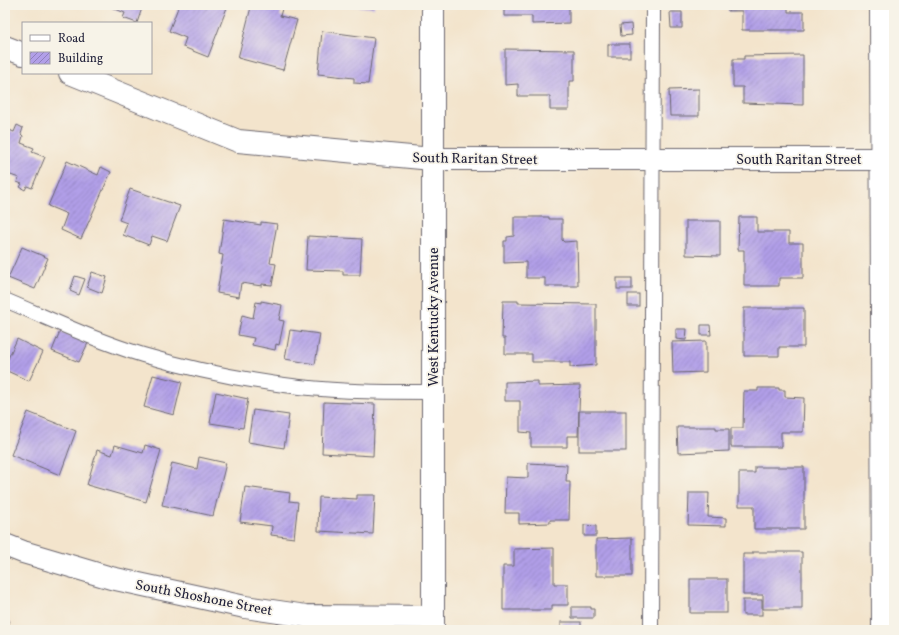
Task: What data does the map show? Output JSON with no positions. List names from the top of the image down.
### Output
{
  "streets": {
    "street": ["South Raritan Street", "West Kentucky Avenue", "South Shoshone Street"]
  },
  "crossings": [
    ["South Raritan Street", "West Kentucky Avenue"],
    ["West Kentucky Avenue", "South Shoshone Street"]
  ],
  "legend": ["Road", "Building"]
}
